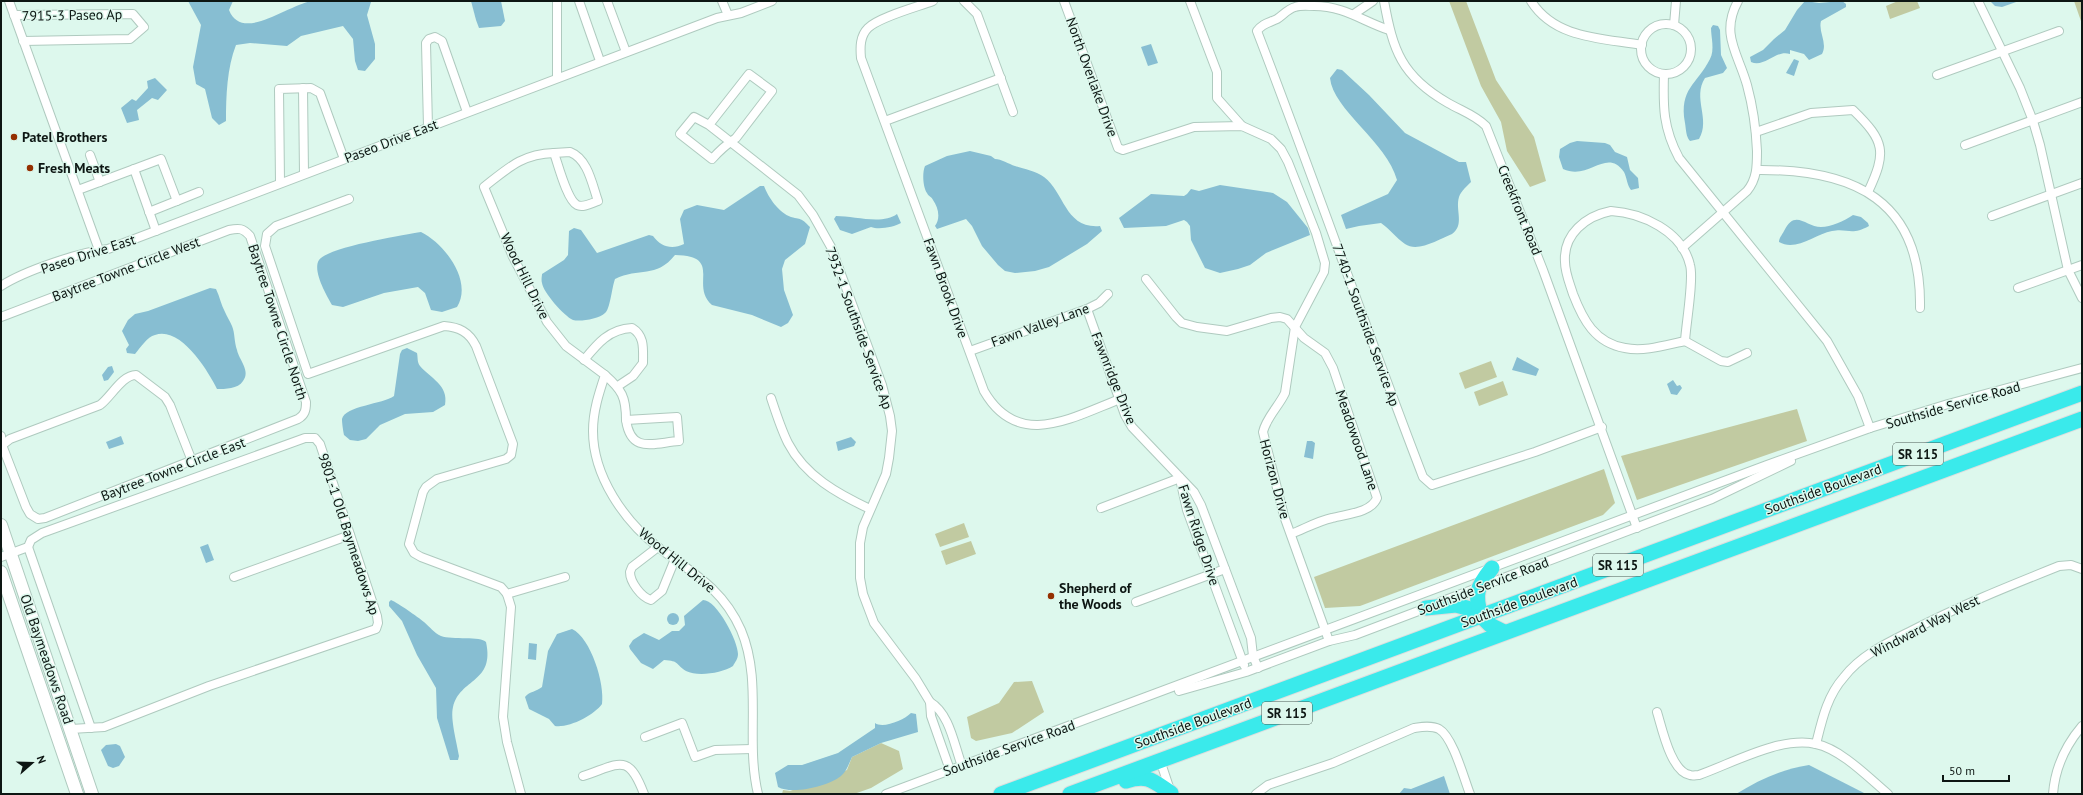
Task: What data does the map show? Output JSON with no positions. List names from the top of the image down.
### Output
{
  "streets": {
    "highway": ["SR 115", "Southside Boulevard"],
    "street": [
      "7915-3 Paseo Ap",
      "North Overlake Drive",
      "Paseo Drive East",
      "Creekfront Road",
      "Baytree Towne Circle West",
      "Wood Hill Drive",
      "Fawn Brook Drive",
      "Baytree Towne Circle North",
      "Fawn Valley Lane",
      "7740-1 Southside Service Ap",
      "7932-1 Southside Service Ap",
      "Fawnridge Drive",
      "Southside Service Road",
      "Meadowood Lane",
      "Baytree Towne Circle East",
      "Horizon Drive",
      "9801-1 Old Baymeadows Ap",
      "Fawn Ridge Drive",
      "Windward Way West",
      "Old Baymeadows Road"
    ]
  },
  "crossings": [
    ["North Overlake Drive", "Horizon Drive"],
    ["Creekfront Road", "7740-1 Southside Service Ap"],
    ["Baytree Towne Circle West", "Baytree Towne Circle North"],
    ["Fawn Brook Drive", "Fawn Valley Lane"],
    ["Fawn Brook Drive", "Fawnridge Drive"],
    ["Baytree Towne Circle North", "Baytree Towne Circle East"],
    ["Fawn Valley Lane", "Fawnridge Drive"],
    ["7932-1 Southside Service Ap", "Southside Service Road"],
    ["Fawnridge Drive", "Fawn Ridge Drive"],
    ["Southside Service Road", "Horizon Drive"],
    ["Southside Service Road", "Fawn Ridge Drive"],
    ["Meadowood Lane", "Horizon Drive"],
    ["9801-1 Old Baymeadows Ap", "Old Baymeadows Road"]
  ],
  "places": ["Patel Brothers", "Fresh Meats", "Shepherd of the Woods"],
  "scale_bar": "50 m",
  "north": "right"
}
